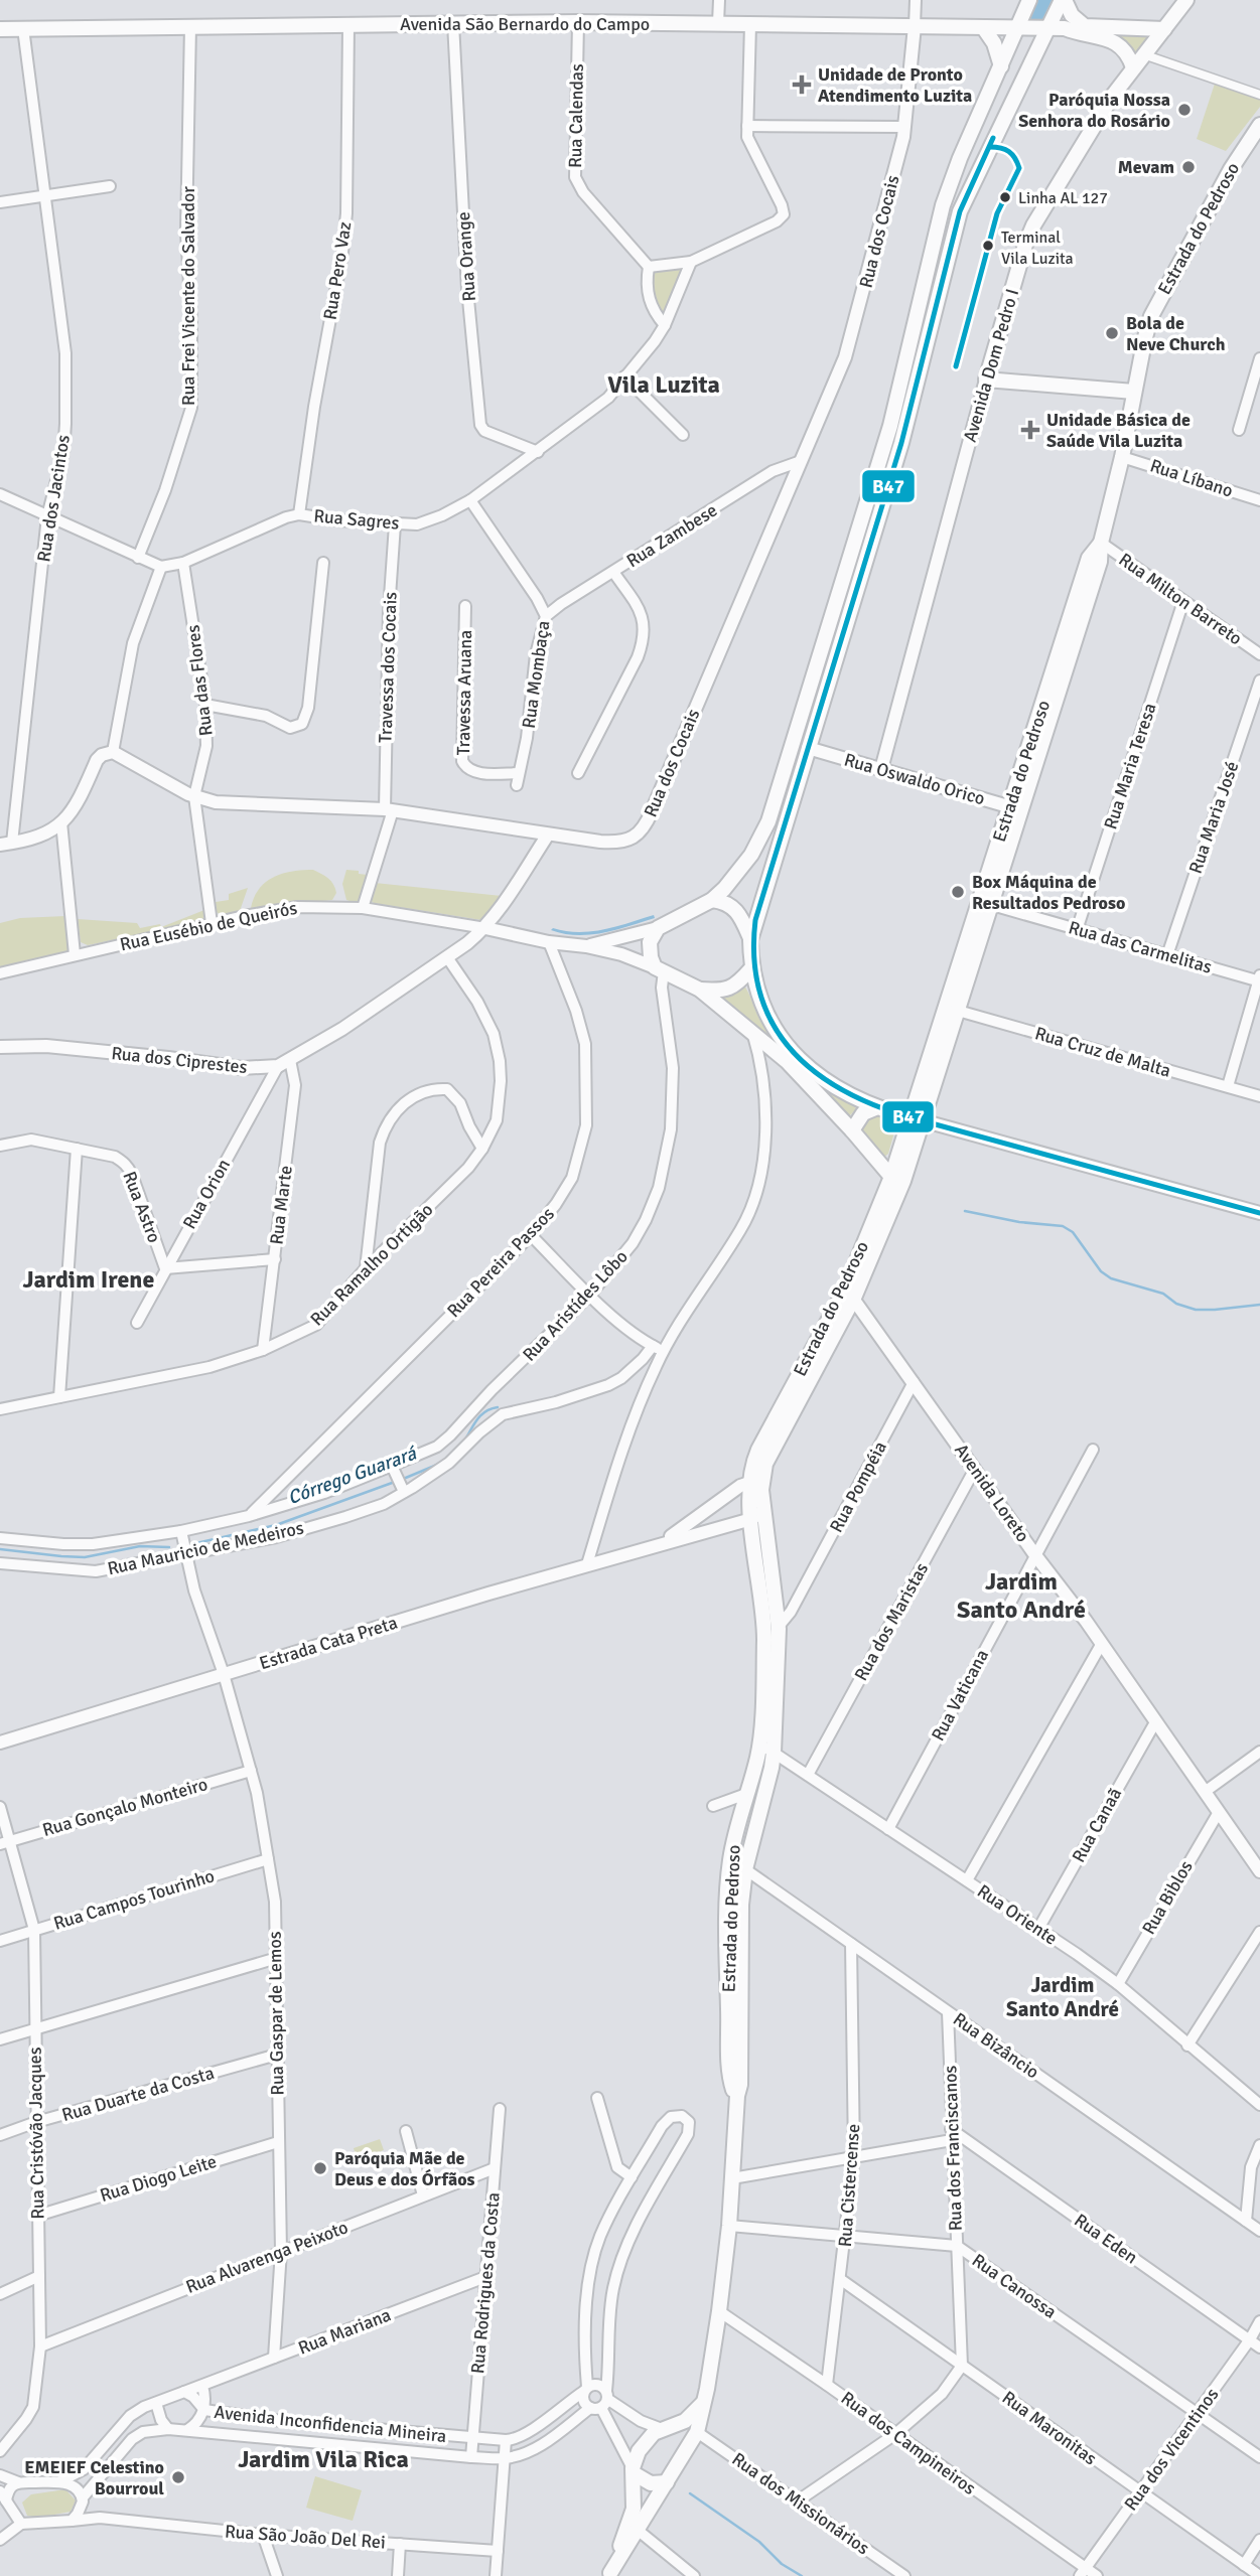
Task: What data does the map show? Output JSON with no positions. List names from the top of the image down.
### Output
{
  "streets": {
    "main road": [
      "Avenida São Bernardo do Campo",
      "Estrada do Pedroso",
      "Avenida Dom Pedro I",
      "Rua Eusébio de Queirós"
    ],
    "street": [
      "Rua Calendas",
      "Rua dos Cocais",
      "Rua Orange",
      "Rua Pero Vaz",
      "Rua Frei Vicente do Salvador",
      "Rua Líbano",
      "Rua dos Jacintos",
      "Rua Sagres",
      "Rua Zambese",
      "Rua Milton Barreto",
      "Travessa dos Cocais",
      "Rua Mombaça",
      "Rua das Flores",
      "Travessa Aruana",
      "Rua Maria Teresa",
      "Rua Oswaldo Orico",
      "Rua Maria José",
      "Rua das Carmelitas",
      "Rua Cruz de Malta",
      "Rua dos Ciprestes",
      "Rua Orion",
      "Rua Marte",
      "Rua Astro",
      "Rua Pereira Passos",
      "Rua Ramalho Ortigão",
      "Rua Aristídes Lôbo",
      "Rua Pompéia",
      "Avenida Loreto",
      "Rua Mauricio de Medeiros",
      "Rua dos Maristas",
      "Estrada Cata Preta",
      "Rua Vaticana",
      "Rua Gonçalo Monteiro",
      "Rua Canaã",
      "Rua Biblos",
      "Rua Campos Tourinho",
      "Rua Oriente",
      "Rua Gaspar de Lemos",
      "Rua Bizâncio",
      "Rua Duarte da Costa",
      "Rua Cristóvão Jacques",
      "Rua dos Franciscanos",
      "Rua Diogo Leite",
      "Rua Cistercense",
      "Rua Eden",
      "Rua Alvarenga Peixoto",
      "Rua Rodrigues da Costa",
      "Rua Canossa",
      "Rua Mariana",
      "Avenida Inconfidencia Mineira",
      "Rua Maronitas",
      "Rua dos Campineiros",
      "Rua dos Vicentinos",
      "Rua dos Missionários",
      "Rua São João Del Rei"
    ]
  },
  "crossings": [
    ["Avenida São Bernardo do Campo", "Rua Calendas"],
    ["Avenida São Bernardo do Campo", "Rua dos Cocais"],
    ["Avenida São Bernardo do Campo", "Rua Orange"],
    ["Avenida São Bernardo do Campo", "Rua Pero Vaz"],
    ["Avenida São Bernardo do Campo", "Rua Frei Vicente do Salvador"],
    ["Avenida São Bernardo do Campo", "Avenida Dom Pedro I"],
    ["Avenida São Bernardo do Campo", "Rua dos Jacintos"],
    ["Estrada do Pedroso", "Rua Líbano"],
    ["Estrada do Pedroso", "Rua Milton Barreto"],
    ["Estrada do Pedroso", "Rua Oswaldo Orico"],
    ["Estrada do Pedroso", "Rua Eusébio de Queirós"],
    ["Estrada do Pedroso", "Rua das Carmelitas"],
    ["Estrada do Pedroso", "Rua Cruz de Malta"],
    ["Estrada do Pedroso", "Rua Pompéia"],
    ["Estrada do Pedroso", "Avenida Loreto"],
    ["Estrada do Pedroso", "Estrada Cata Preta"],
    ["Estrada do Pedroso", "Rua Oriente"],
    ["Estrada do Pedroso", "Rua Bizâncio"],
    ["Estrada do Pedroso", "Rua Canossa"],
    ["Estrada do Pedroso", "Rua dos Campineiros"],
    ["Estrada do Pedroso", "Rua dos Missionários"],
    ["Rua dos Cocais", "Rua Zambese"],
    ["Rua dos Cocais", "Travessa dos Cocais"],
    ["Rua dos Cocais", "Rua das Flores"],
    ["Rua dos Cocais", "Rua dos Ciprestes"],
    ["Rua Orange", "Rua Sagres"],
    ["Rua Pero Vaz", "Rua Sagres"],
    ["Avenida Dom Pedro I", "Rua Oswaldo Orico"],
    ["Rua Sagres", "Travessa dos Cocais"],
    ["Rua Sagres", "Rua Mombaça"],
    ["Rua Sagres", "Rua das Flores"],
    ["Rua Zambese", "Rua Mombaça"],
    ["Rua Milton Barreto", "Rua Maria Teresa"],
    ["Travessa dos Cocais", "Rua Eusébio de Queirós"],
    ["Rua Mombaça", "Travessa Aruana"],
    ["Rua das Flores", "Rua Eusébio de Queirós"],
    ["Rua Maria Teresa", "Rua das Carmelitas"],
    ["Rua Maria José", "Rua das Carmelitas"],
    ["Rua Eusébio de Queirós", "Rua dos Ciprestes"],
    ["Rua Eusébio de Queirós", "Rua Pereira Passos"],
    ["Rua Eusébio de Queirós", "Rua Aristídes Lôbo"],
    ["Rua dos Ciprestes", "Rua Orion"],
    ["Rua dos Ciprestes", "Rua Marte"],
    ["Rua dos Ciprestes", "Rua Ramalho Ortigão"],
    ["Rua Orion", "Rua Astro"],
    ["Rua Marte", "Rua Ramalho Ortigão"],
    ["Rua Pompéia", "Avenida Loreto"],
    ["Avenida Loreto", "Rua dos Maristas"],
    ["Avenida Loreto", "Rua Vaticana"],
    ["Avenida Loreto", "Rua Canaã"],
    ["Avenida Loreto", "Rua Biblos"],
    ["Rua Mauricio de Medeiros", "Rua Gaspar de Lemos"],
    ["Rua dos Maristas", "Rua Oriente"],
    ["Estrada Cata Preta", "Rua Gaspar de Lemos"],
    ["Rua Vaticana", "Rua Oriente"],
    ["Rua Gonçalo Monteiro", "Rua Gaspar de Lemos"],
    ["Rua Gonçalo Monteiro", "Rua Cristóvão Jacques"],
    ["Rua Canaã", "Rua Oriente"],
    ["Rua Biblos", "Rua Oriente"],
    ["Rua Campos Tourinho", "Rua Gaspar de Lemos"],
    ["Rua Campos Tourinho", "Rua Cristóvão Jacques"],
    ["Rua Gaspar de Lemos", "Rua Duarte da Costa"],
    ["Rua Gaspar de Lemos", "Rua Diogo Leite"],
    ["Rua Gaspar de Lemos", "Rua Alvarenga Peixoto"],
    ["Rua Gaspar de Lemos", "Rua Mariana"],
    ["Rua Bizâncio", "Rua dos Franciscanos"],
    ["Rua Bizâncio", "Rua Cistercense"],
    ["Rua Duarte da Costa", "Rua Cristóvão Jacques"],
    ["Rua Cristóvão Jacques", "Rua Diogo Leite"],
    ["Rua Cristóvão Jacques", "Rua Alvarenga Peixoto"],
    ["Rua dos Franciscanos", "Rua Eden"],
    ["Rua dos Franciscanos", "Rua Canossa"],
    ["Rua dos Franciscanos", "Rua Maronitas"],
    ["Rua Cistercense", "Rua Canossa"],
    ["Rua Cistercense", "Rua Maronitas"],
    ["Rua Cistercense", "Rua dos Campineiros"],
    ["Rua Eden", "Rua dos Vicentinos"],
    ["Rua Alvarenga Peixoto", "Rua Rodrigues da Costa"],
    ["Rua Rodrigues da Costa", "Rua Mariana"],
    ["Rua Rodrigues da Costa", "Avenida Inconfidencia Mineira"],
    ["Rua Canossa", "Rua dos Vicentinos"],
    ["Rua Mariana", "Avenida Inconfidencia Mineira"],
    ["Avenida Inconfidencia Mineira", "Rua São João Del Rei"],
    ["Rua Maronitas", "Rua dos Vicentinos"],
    ["Rua dos Campineiros", "Rua dos Vicentinos"]
  ],
  "districts": [
    "Vila Luzita",
    "Jardim Irene",
    "Jardim Santo André",
    "Jardim Santo André",
    "Jardim Vila Rica"
  ],
  "water": ["Córrego Guarará"],
  "places": {
    "health": ["Unidade de Pronto Atendimento Luzita", "Unidade Básica de Saúde Vila Luzita"],
    "other": [
      "Paróquia Nossa Senhora do Rosário",
      "Mevam",
      "Linha AL 127",
      "Terminal Vila Luzita",
      "Bola de Neve Church",
      "Box Máquina de Resultados Pedroso",
      "Paróquia Mãe de Deus e dos Órfãos",
      "EMEIEF Celestino Bourroul"
    ]
  },
  "lines": ["transit line B47"]
}
